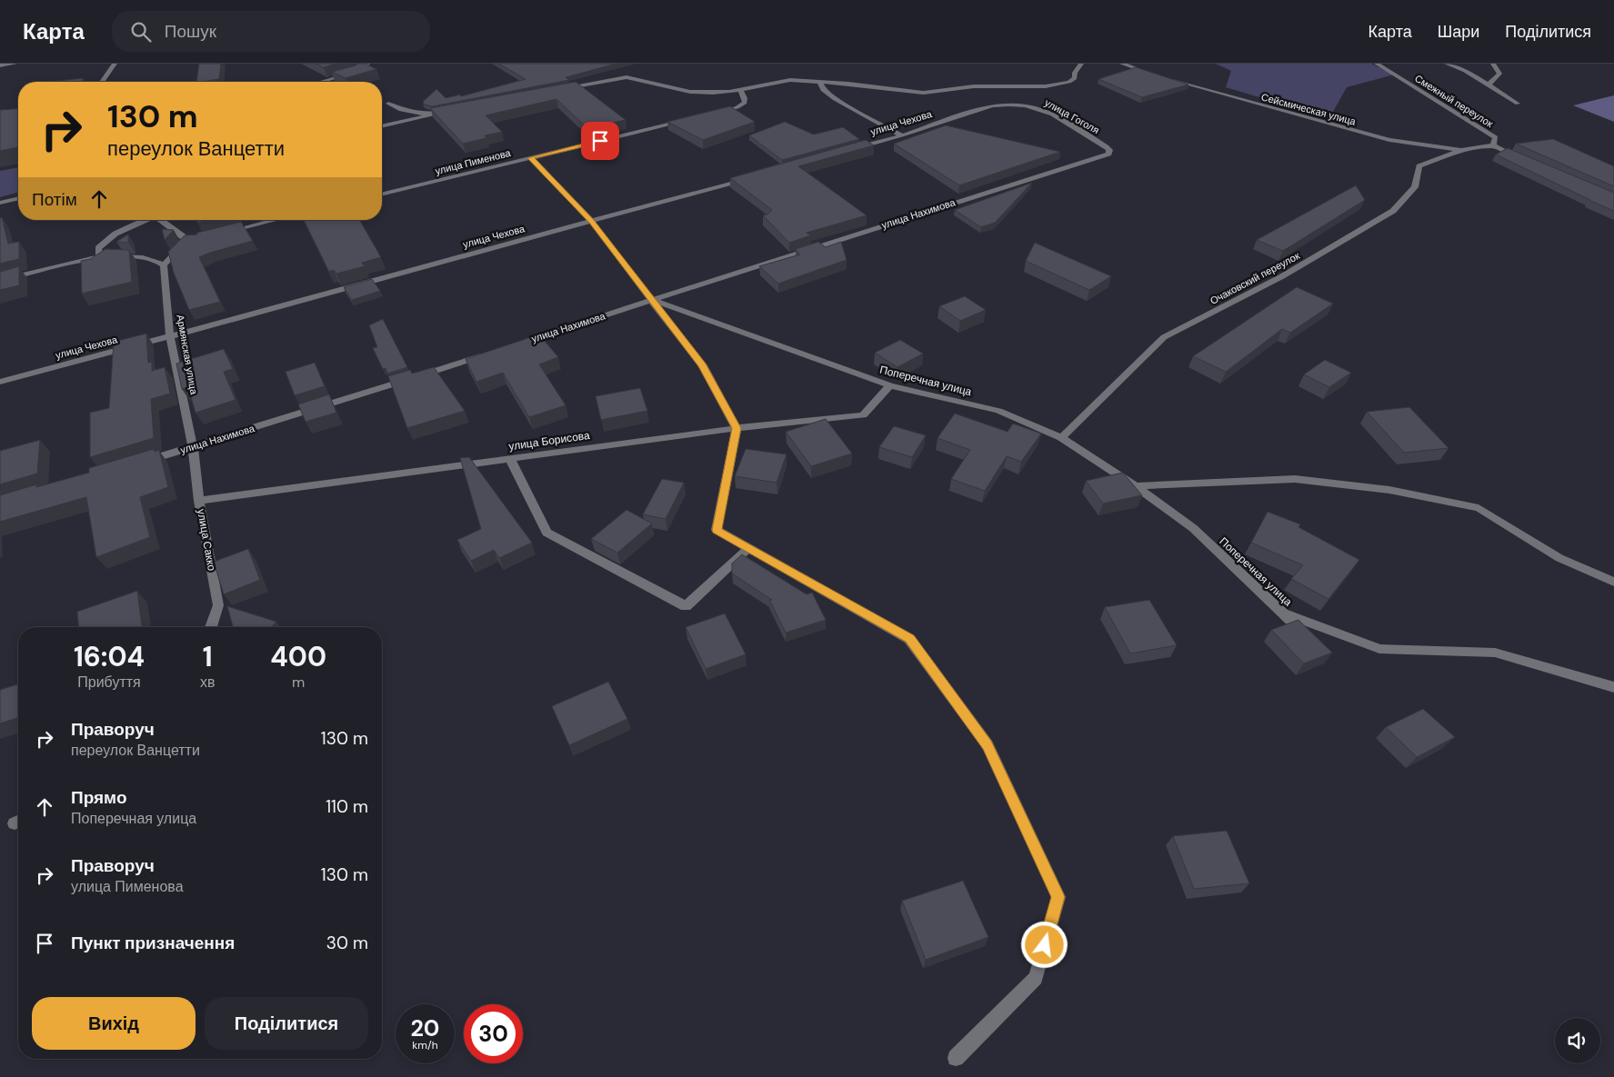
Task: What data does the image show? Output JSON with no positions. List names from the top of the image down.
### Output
{
  "streets": {
    "street": [
      "Смежный переулок",
      "Сейсмическая улица",
      "улица Гоголя",
      "улица Чехова",
      "улица Пименова",
      "улица Нахимова",
      "Очаковский переулок",
      "Армянская улица",
      "Поперечная улица",
      "улица Борисова",
      "улица Сакко"
    ]
  },
  "crossings": [
    ["Смежный переулок", "Сейсмическая улица"],
    ["Сейсмическая улица", "Очаковский переулок"],
    ["улица Гоголя", "улица Чехова"],
    ["улица Гоголя", "улица Нахимова"],
    ["улица Чехова", "Армянская улица"],
    ["улица Нахимова", "Армянская улица"],
    ["улица Нахимова", "Поперечная улица"],
    ["улица Нахимова", "улица Сакко"],
    ["Очаковский переулок", "Поперечная улица"],
    ["Армянская улица", "улица Сакко"],
    ["Поперечная улица", "улица Борисова"],
    ["улица Борисова", "улица Сакко"]
  ],
  "page": {
    "header": "Карта",
    "search": "Пошук",
    "nav": ["Карта", "Шари", "Поділитися"],
    "turn": ["130 m", "переулок Ванцетти"],
    "then": "Потім",
    "eta": [
      "16:04",
      "Прибуття",
      "1",
      "хв",
      "400",
      "m"
    ],
    "list": [
      {
        "name": "Праворуч",
        "note": "переулок Ванцетти",
        "value": "130 m"
      },
      {
        "name": "Прямо",
        "note": "Поперечная улица",
        "value": "110 m"
      },
      {
        "name": "Праворуч",
        "note": "улица Пименова",
        "value": "130 m"
      },
      {
        "name": "Пункт призначення",
        "value": "30 m"
      }
    ],
    "buttons": ["Вихід", "Поділитися"],
    "speed": "20 km/h",
    "limit": "30"
  }
}
